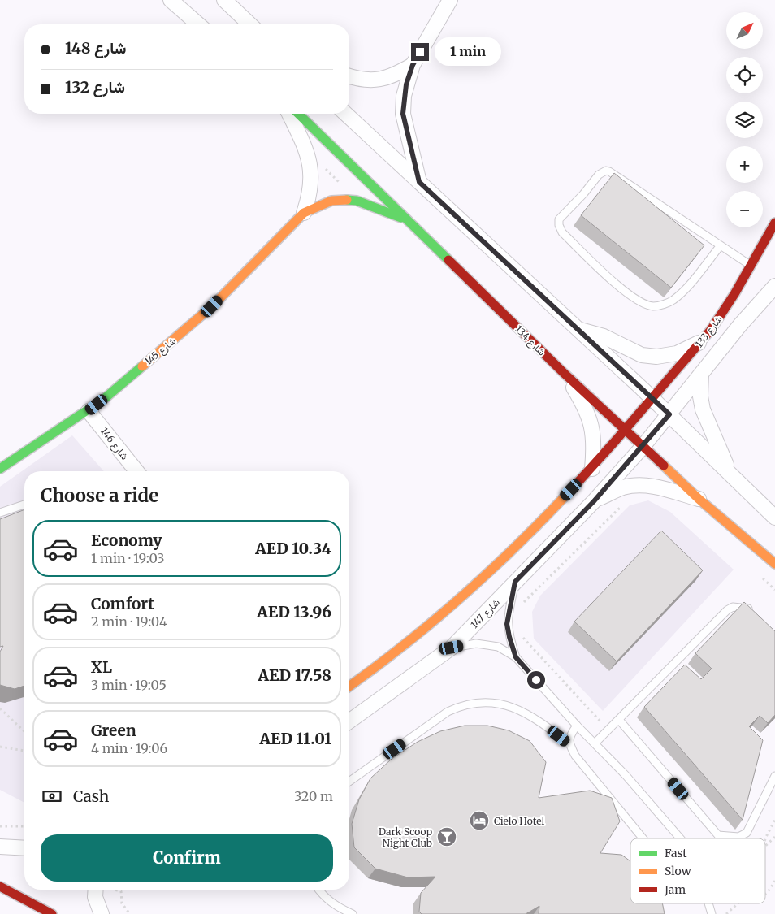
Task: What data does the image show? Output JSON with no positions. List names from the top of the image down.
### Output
{
  "streets": {
    "street": [
      "شارع 133",
      "شارع 134",
      "شارع 145",
      "شارع 146",
      "شارع 147"
    ]
  },
  "crossings": [
    ["شارع 133", "شارع 134"],
    ["شارع 133", "شارع 147"],
    ["شارع 134", "شارع 145"],
    ["شارع 134", "شارع 147"],
    ["شارع 145", "شارع 146"]
  ],
  "places": {
    "hotel": ["Cielo Hotel"],
    "bar": ["Dark Scoop Night Club"]
  },
  "legend": ["Fast", "Slow", "Jam"],
  "north": "top right",
  "page": {
    "map_buttons": ["+", "−"],
    "banner": ["شارع 148", "شارع 132"],
    "bubble": "1 min",
    "heading": "Choose a ride",
    "list": [
      {
        "name": "Economy",
        "note": "1 min · 19:03",
        "value": "AED 10.34"
      },
      {
        "name": "Comfort",
        "note": "2 min · 19:04",
        "value": "AED 13.96"
      },
      {
        "name": "XL",
        "note": "3 min · 19:05",
        "value": "AED 17.58"
      },
      {
        "name": "Green",
        "note": "4 min · 19:06",
        "value": "AED 11.01"
      }
    ],
    "pay": ["Cash", "320 m"],
    "buttons": "Confirm"
  }
}
